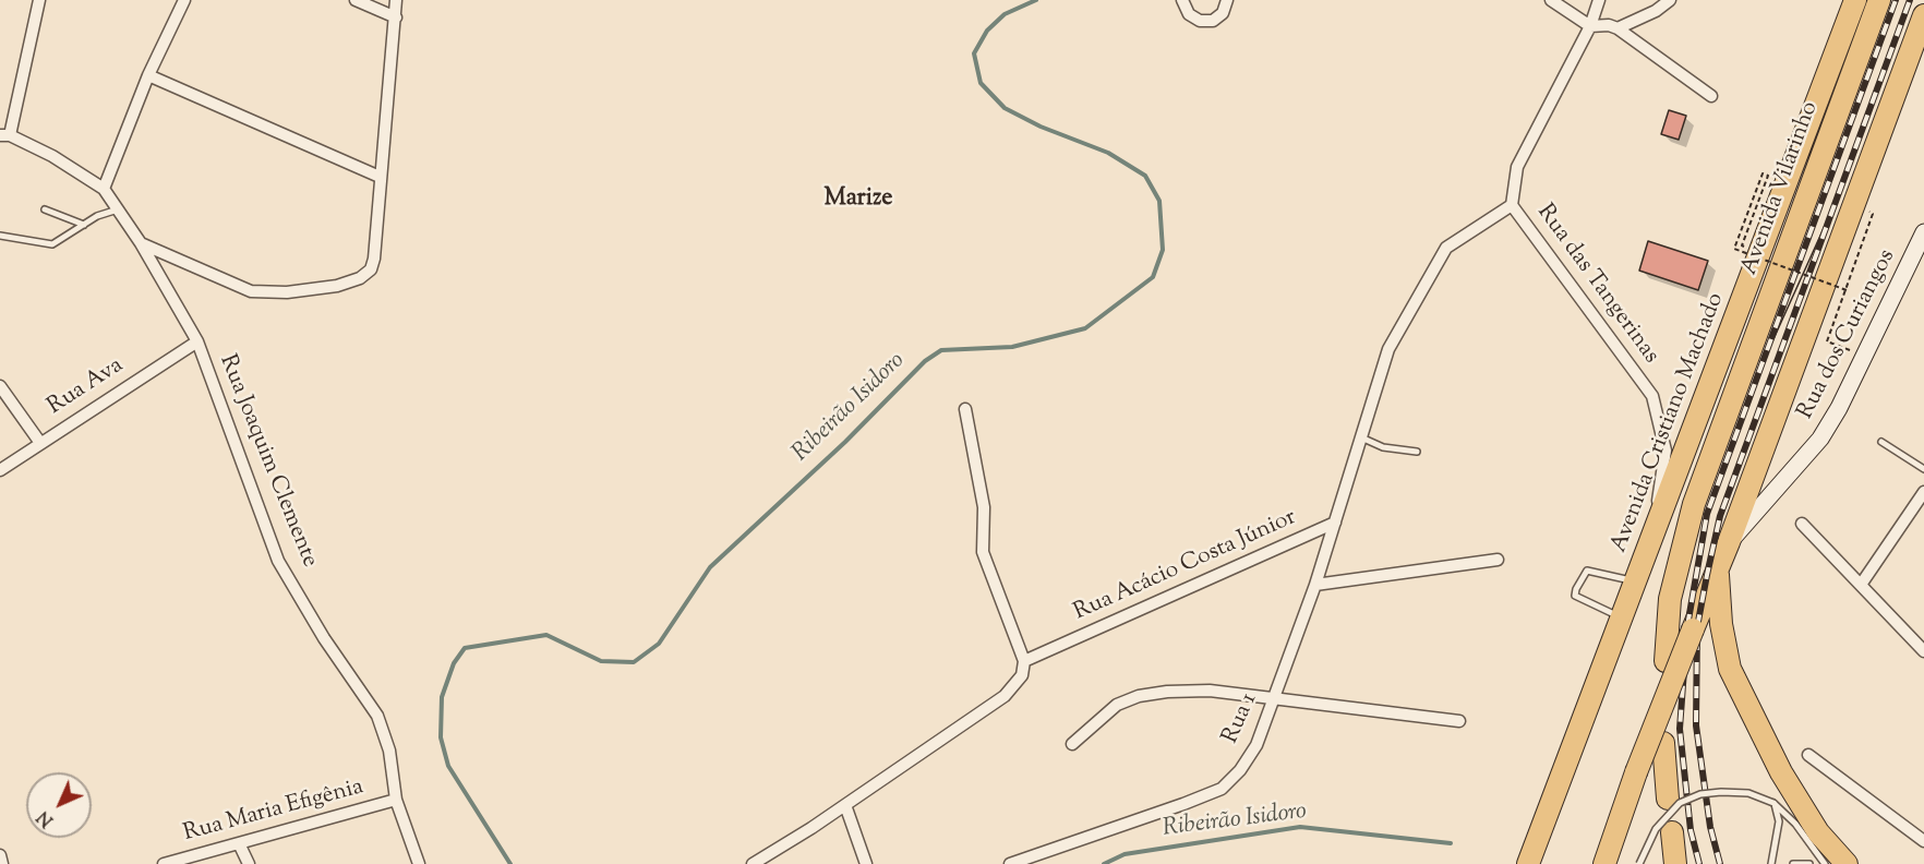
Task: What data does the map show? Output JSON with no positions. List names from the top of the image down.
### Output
{
  "streets": {
    "highway": ["Avenida Vilarinho", "Avenida Cristiano Machado"],
    "street": [
      "Rua das Tangerinas",
      "Rua dos Curiangos",
      "Rua Ava",
      "Rua Joaquim Clemente",
      "Rua Acácio Costa Júnior",
      "Rua 1",
      "Rua Maria Efigênia"
    ]
  },
  "crossings": [
    ["Rua das Tangerinas", "Avenida Cristiano Machado"],
    ["Rua Ava", "Rua Joaquim Clemente"],
    ["Rua Joaquim Clemente", "Rua Maria Efigênia"],
    ["Rua Acácio Costa Júnior", "Rua 1"]
  ],
  "districts": ["Marize"],
  "water": ["Ribeirão Isidoro"],
  "north": "bottom left"
}
